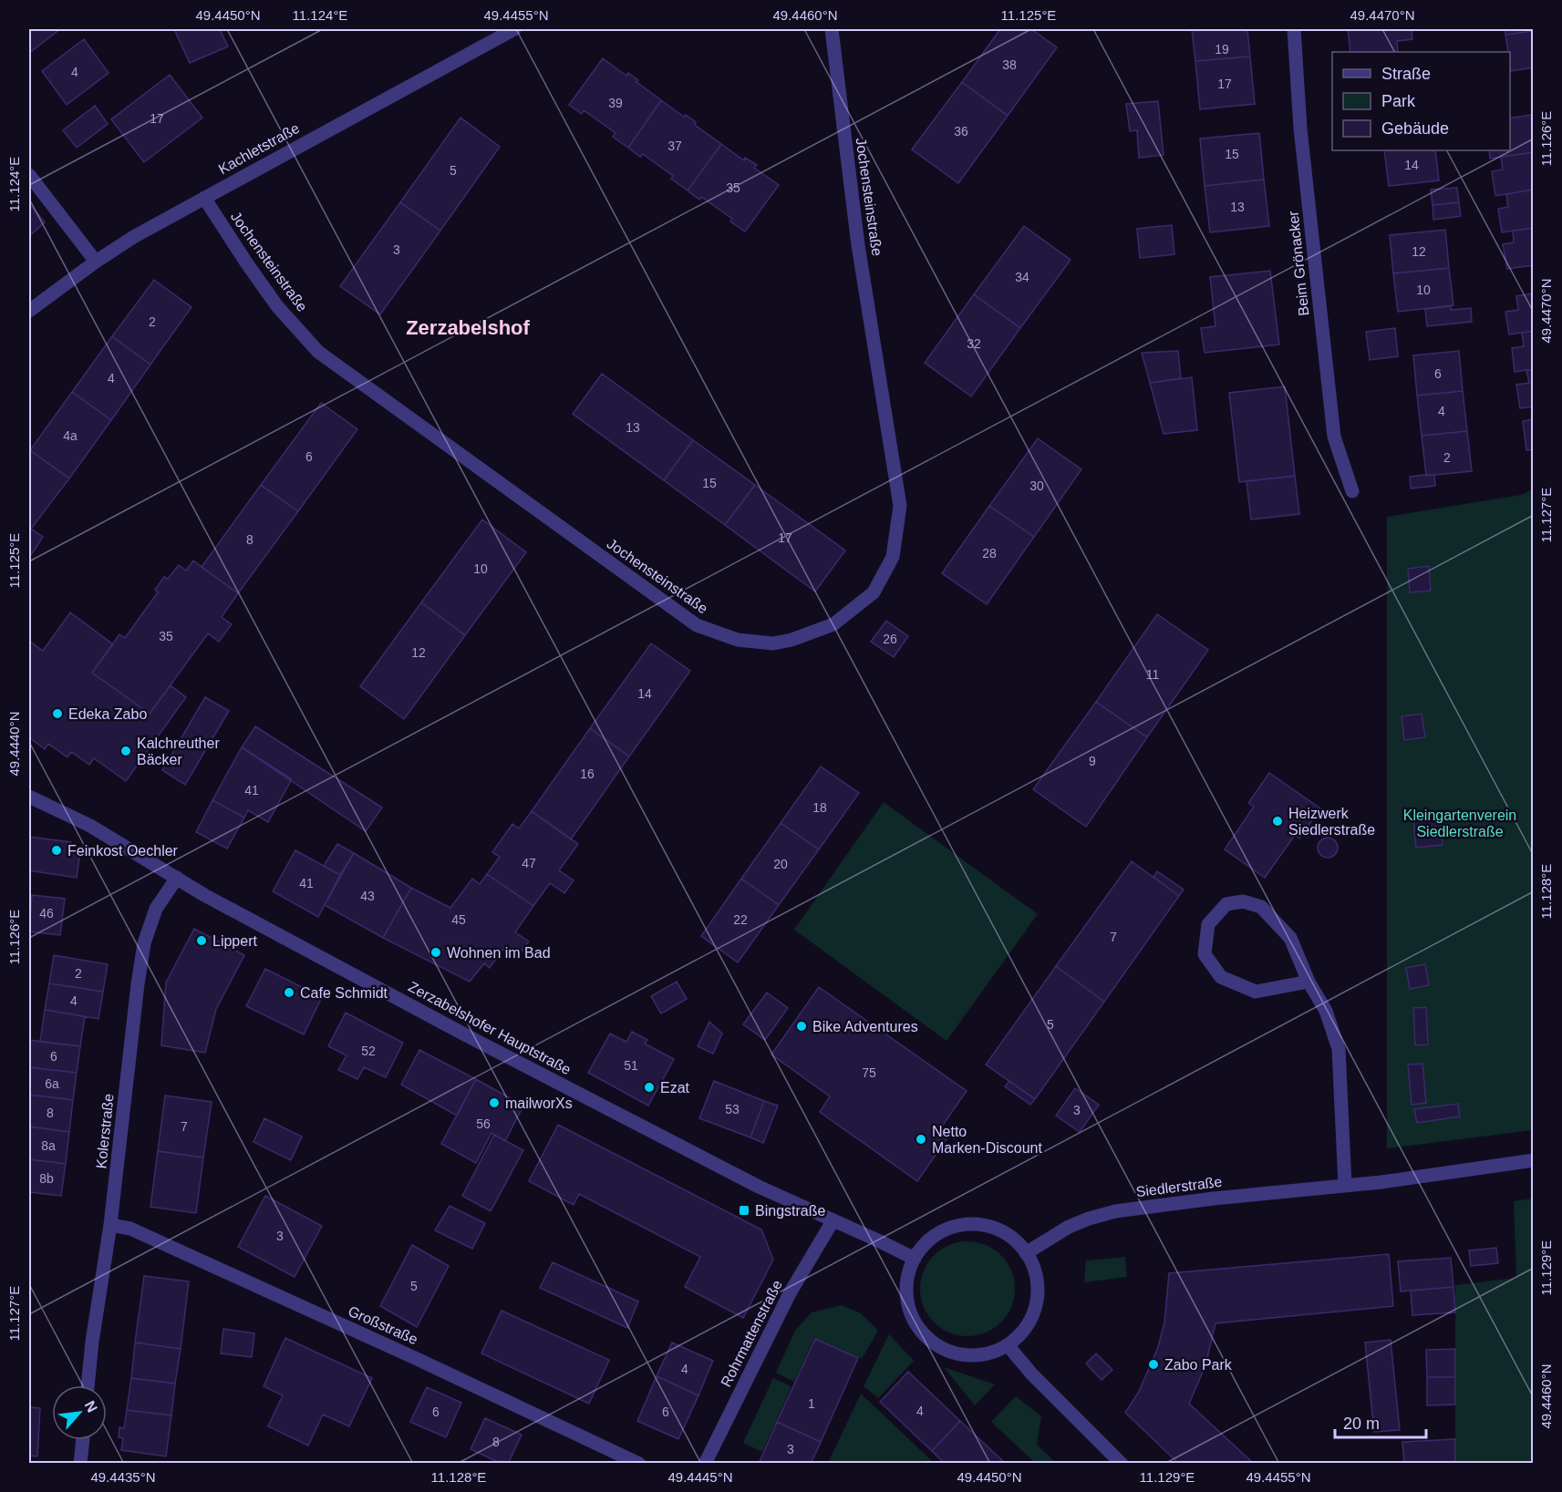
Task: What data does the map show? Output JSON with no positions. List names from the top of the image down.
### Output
{
  "streets": {
    "street": [
      "Kachletstraße",
      "Jochensteinstraße",
      "Beim Grönacker",
      "Zerzabelshofer Hauptstraße",
      "Kolerstraße",
      "Siedlerstraße",
      "Großstraße",
      "Rohrmattenstraße"
    ]
  },
  "crossings": [
    ["Kachletstraße", "Jochensteinstraße"],
    ["Zerzabelshofer Hauptstraße", "Kolerstraße"],
    ["Zerzabelshofer Hauptstraße", "Siedlerstraße"],
    ["Zerzabelshofer Hauptstraße", "Rohrmattenstraße"],
    ["Kolerstraße", "Großstraße"]
  ],
  "districts": ["Zerzabelshof"],
  "parks": ["Kleingartenverein Siedlerstraße"],
  "places": {
    "other": [
      "Edeka Zabo",
      "Kalchreuther Bäcker",
      "Heizwerk Siedlerstraße",
      "Feinkost Oechler",
      "Lippert",
      "Wohnen im Bad",
      "Cafe Schmidt",
      "Bike Adventures",
      "Ezat",
      "mailworXs",
      "Netto Marken-Discount",
      "Zabo Park"
    ],
    "transit": ["Bingstraße"]
  },
  "house_numbers": [
    "19",
    "38",
    "4",
    "17",
    "39",
    "17",
    "36",
    "37",
    "15",
    "14",
    "5",
    "35",
    "13",
    "3",
    "12",
    "34",
    "10",
    "2",
    "32",
    "6",
    "4",
    "4",
    "13",
    "4a",
    "6",
    "2",
    "15",
    "30",
    "17",
    "8",
    "28",
    "10",
    "35",
    "26",
    "12",
    "11",
    "14",
    "9",
    "16",
    "41",
    "18",
    "47",
    "20",
    "41",
    "43",
    "46",
    "45",
    "22",
    "7",
    "2",
    "4",
    "5",
    "52",
    "6",
    "51",
    "75",
    "6a",
    "53",
    "3",
    "8",
    "56",
    "7",
    "8a",
    "8b",
    "3",
    "5",
    "4",
    "1",
    "4",
    "6",
    "6",
    "8",
    "3"
  ],
  "legend": ["Straße", "Park", "Gebäude"],
  "scale_bar": "20 m",
  "north": "top right",
  "coordinates": [
    "49.4450°N",
    "11.124°E",
    "49.4455°N",
    "49.4460°N",
    "11.125°E",
    "49.4470°N",
    "11.126°E",
    "11.127°E",
    "49.4440°N",
    "11.128°E",
    "11.129°E",
    "49.4435°N",
    "49.4445°N"
  ]
}
